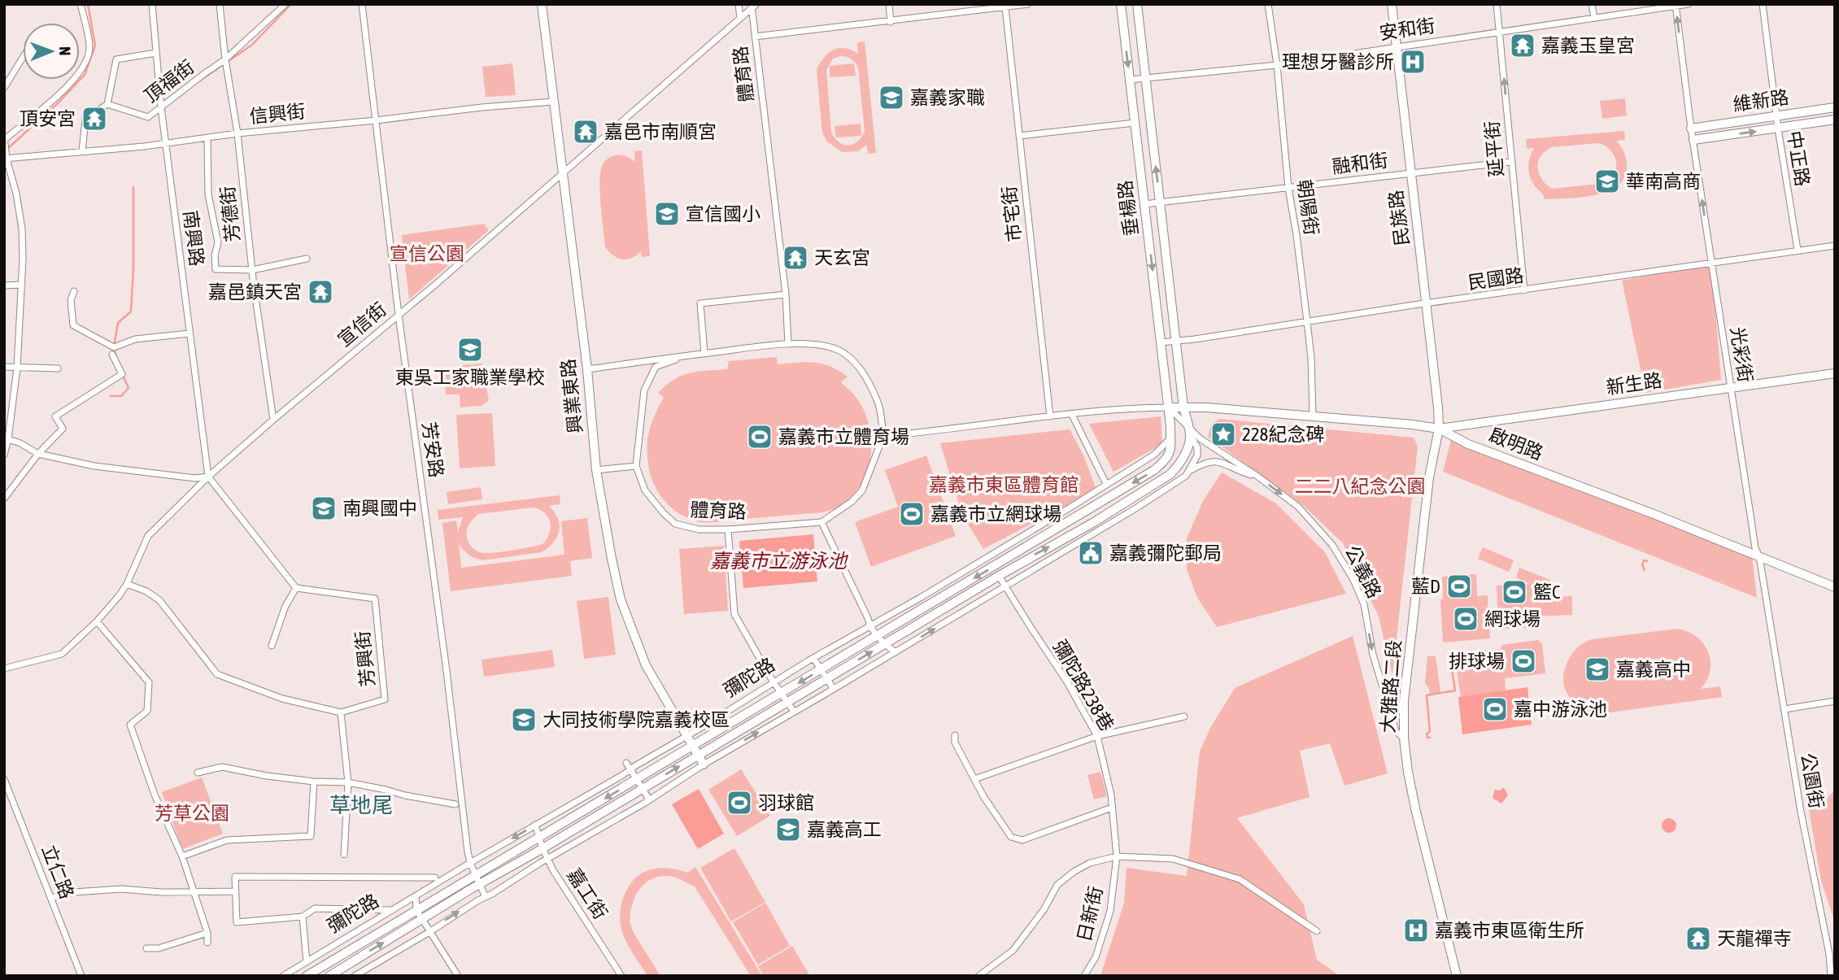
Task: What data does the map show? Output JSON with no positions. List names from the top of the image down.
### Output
{
  "streets": {
    "street": [
      "安和街",
      "體育路",
      "頂福街",
      "維新路",
      "信興街",
      "延平街",
      "中正路",
      "融和街",
      "朝陽街",
      "垂楊路",
      "芳德街",
      "市宅街",
      "民族路",
      "南興路",
      "民國路",
      "宣信街",
      "光彩街",
      "新生路",
      "興業東路",
      "啟明路",
      "芳安路",
      "公義路",
      "芳興街",
      "彌陀路",
      "彌陀路238巷",
      "大雅路二段",
      "公園街",
      "立仁路",
      "嘉工街",
      "日新街"
    ]
  },
  "crossings": [
    ["安和街", "延平街"],
    ["安和街", "朝陽街"],
    ["安和街", "垂楊路"],
    ["安和街", "民族路"],
    ["安和街", "光彩街"],
    ["體育路", "宣信街"],
    ["體育路", "興業東路"],
    ["頂福街", "芳德街"],
    ["頂福街", "南興路"],
    ["維新路", "中正路"],
    ["維新路", "光彩街"],
    ["信興街", "芳德街"],
    ["信興街", "南興路"],
    ["信興街", "興業東路"],
    ["信興街", "芳安路"],
    ["延平街", "融和街"],
    ["延平街", "民國路"],
    ["中正路", "民國路"],
    ["融和街", "朝陽街"],
    ["融和街", "垂楊路"],
    ["融和街", "民族路"],
    ["朝陽街", "民國路"],
    ["朝陽街", "啟明路"],
    ["垂楊路", "民國路"],
    ["垂楊路", "啟明路"],
    ["垂楊路", "公義路"],
    ["垂楊路", "彌陀路"],
    ["芳德街", "宣信街"],
    ["民族路", "民國路"],
    ["民族路", "新生路"],
    ["民族路", "啟明路"],
    ["民族路", "大雅路二段"],
    ["南興路", "宣信街"],
    ["民國路", "光彩街"],
    ["宣信街", "興業東路"],
    ["宣信街", "芳安路"],
    ["宣信街", "芳興街"],
    ["光彩街", "新生路"],
    ["光彩街", "啟明路"],
    ["光彩街", "公園街"],
    ["新生路", "啟明路"],
    ["新生路", "大雅路二段"],
    ["興業東路", "彌陀路"],
    ["啟明路", "公義路"],
    ["啟明路", "彌陀路"],
    ["啟明路", "大雅路二段"],
    ["芳安路", "彌陀路"],
    ["公義路", "彌陀路"],
    ["公義路", "大雅路二段"],
    ["彌陀路", "嘉工街"],
    ["彌陀路238巷", "日新街"]
  ],
  "one_way": ["延平街", "公義路"],
  "districts": ["草地尾"],
  "water": ["嘉義市立游泳池"],
  "parks": [
    "宣信公園",
    "嘉義市東區體育館",
    "二二八紀念公園",
    "芳草公園"
  ],
  "places": {
    "temple": [
      "嘉義玉皇宮",
      "頂安宮",
      "嘉邑市南順宮",
      "天玄宮",
      "嘉邑鎮天宮",
      "天龍禪寺"
    ],
    "hospital": ["理想牙醫診所", "嘉義市東區衛生所"],
    "school or university": [
      "嘉義家職",
      "華南高商",
      "宣信國小",
      "東吳工家職業學校",
      "南興國中",
      "嘉義高中",
      "大同技術學院嘉義校區",
      "嘉義高工"
    ],
    "place": ["228紀念碑"],
    "sports": [
      "嘉義市立體育場",
      "嘉義市立網球場",
      "藍D",
      "籃C",
      "網球場",
      "排球場",
      "嘉中游泳池",
      "羽球館"
    ],
    "public building": ["嘉義彌陀郵局"]
  },
  "north": "right"
}
